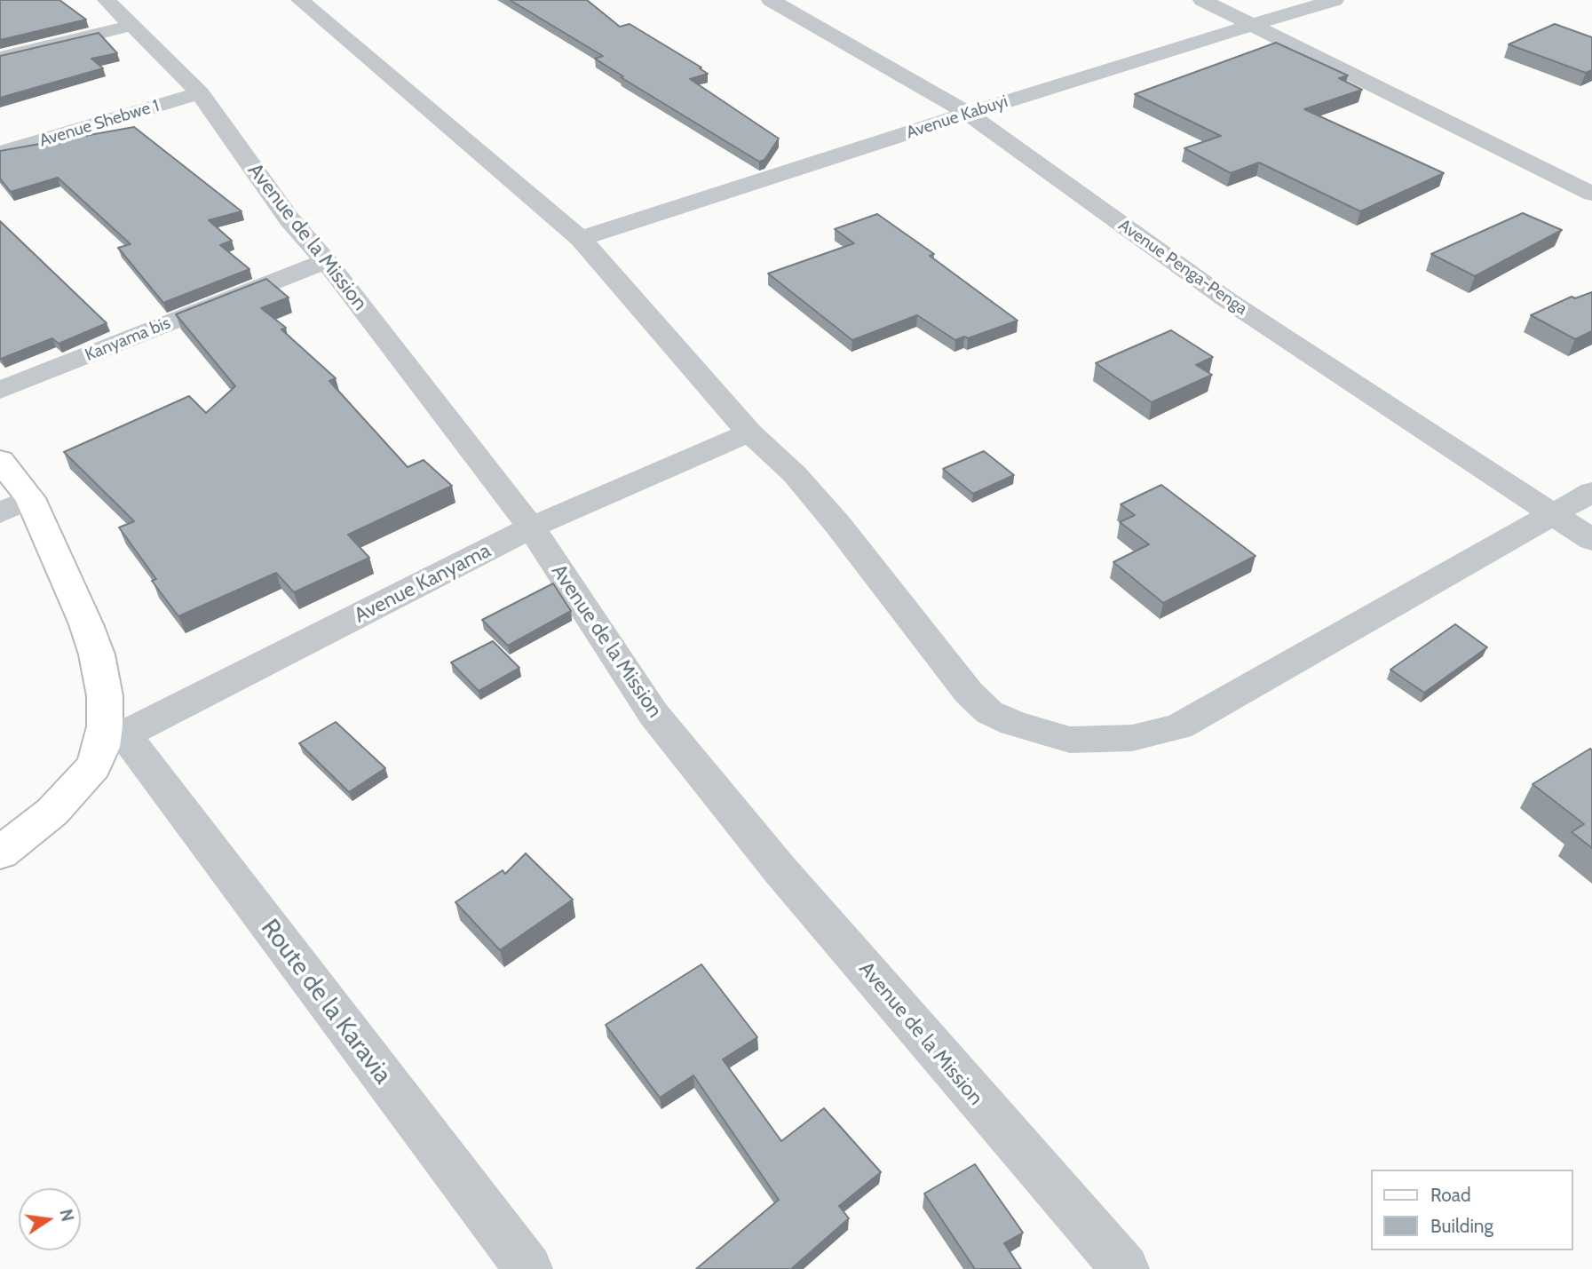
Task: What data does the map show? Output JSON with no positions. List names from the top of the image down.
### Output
{
  "streets": {
    "street": [
      "Avenue Kabuyi",
      "Avenue Shebwe 1",
      "Avenue de la Mission",
      "Avenue Penga-Penga",
      "Kanyama bis",
      "Avenue Kanyama",
      "Route de la Karavia"
    ]
  },
  "crossings": [
    ["Avenue Kabuyi", "Avenue Penga-Penga"],
    ["Avenue Shebwe 1", "Avenue de la Mission"],
    ["Avenue de la Mission", "Kanyama bis"],
    ["Avenue de la Mission", "Avenue Kanyama"],
    ["Avenue Kanyama", "Route de la Karavia"]
  ],
  "legend": ["Road", "Building"],
  "north": "right"
}
